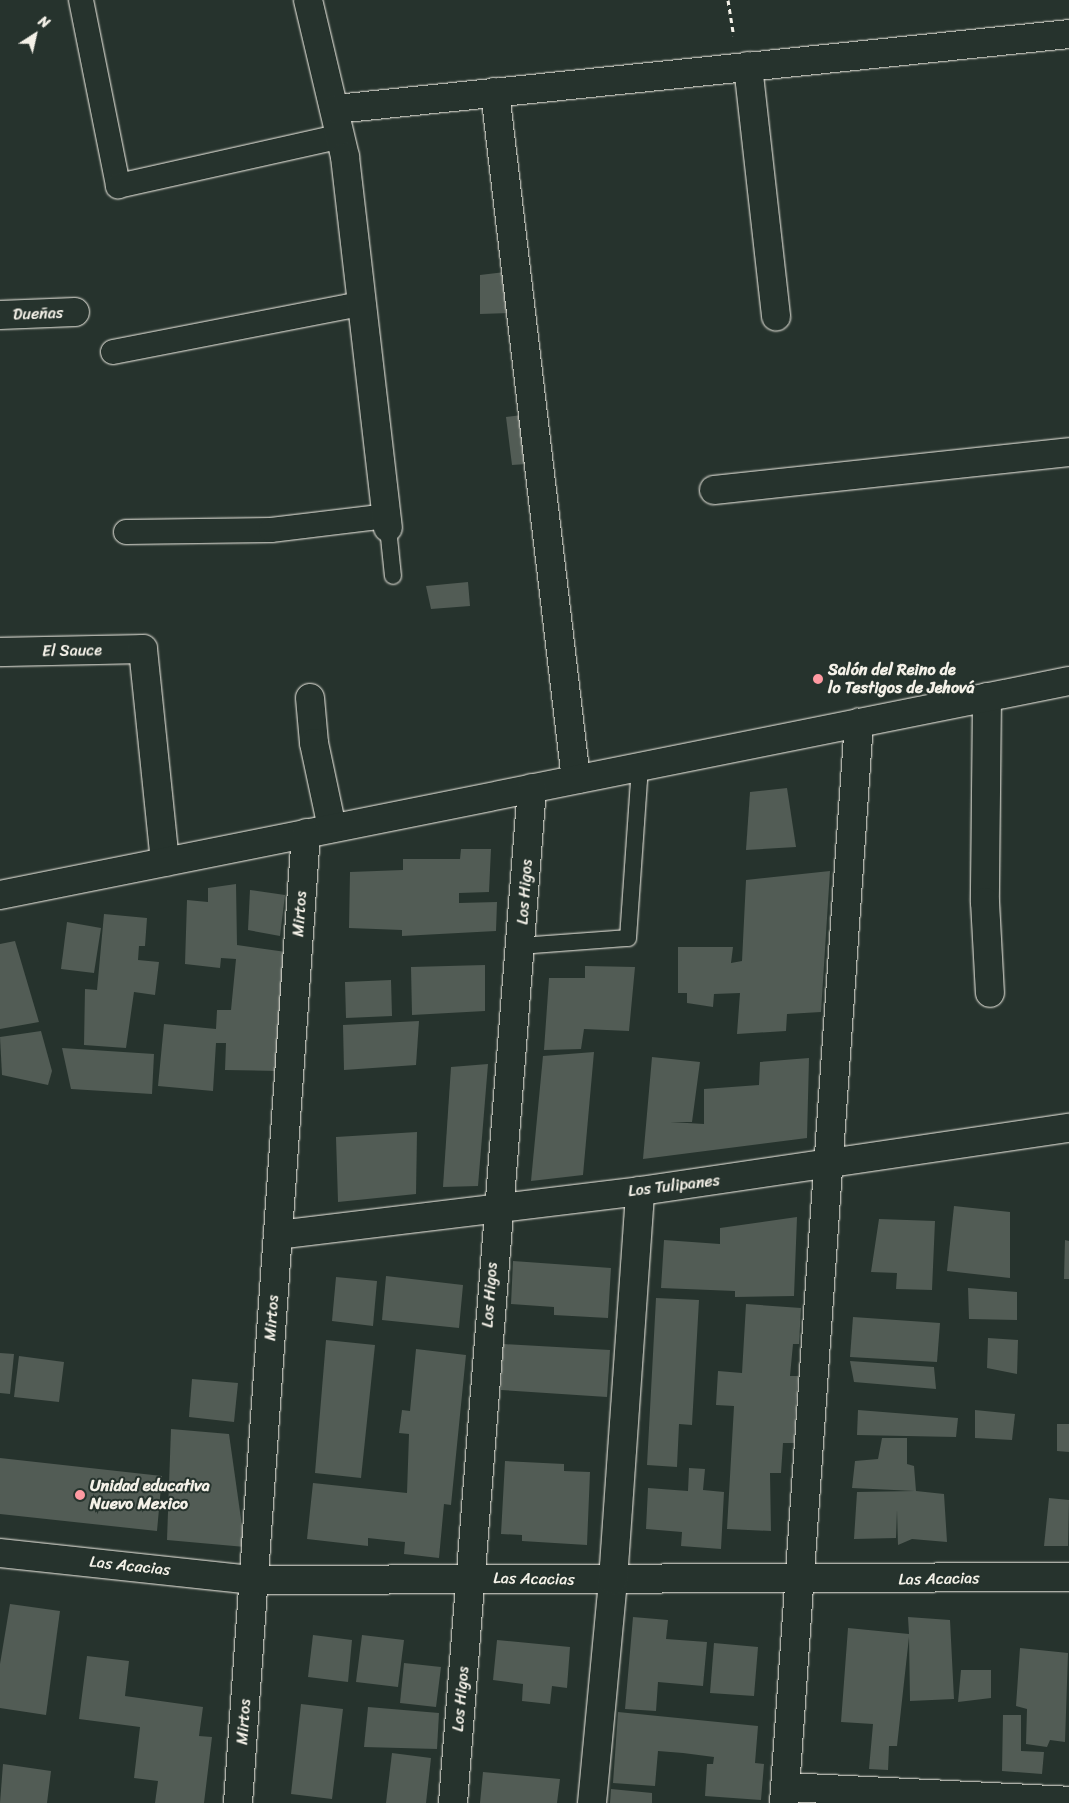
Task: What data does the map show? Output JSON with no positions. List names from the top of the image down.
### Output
{
  "streets": {
    "street": [
      "Dueñas",
      "El Sauce",
      "Los Higos",
      "Mirtos",
      "Los Tulipanes",
      "Las Acacias"
    ]
  },
  "crossings": [
    ["Los Higos", "Los Tulipanes"],
    ["Los Higos", "Las Acacias"],
    ["Mirtos", "Los Tulipanes"],
    ["Mirtos", "Las Acacias"]
  ],
  "places": ["Salón del Reino de lo Testigos de Jehová", "Unidad educativa Nuevo Mexico"],
  "north": "top right"
}
